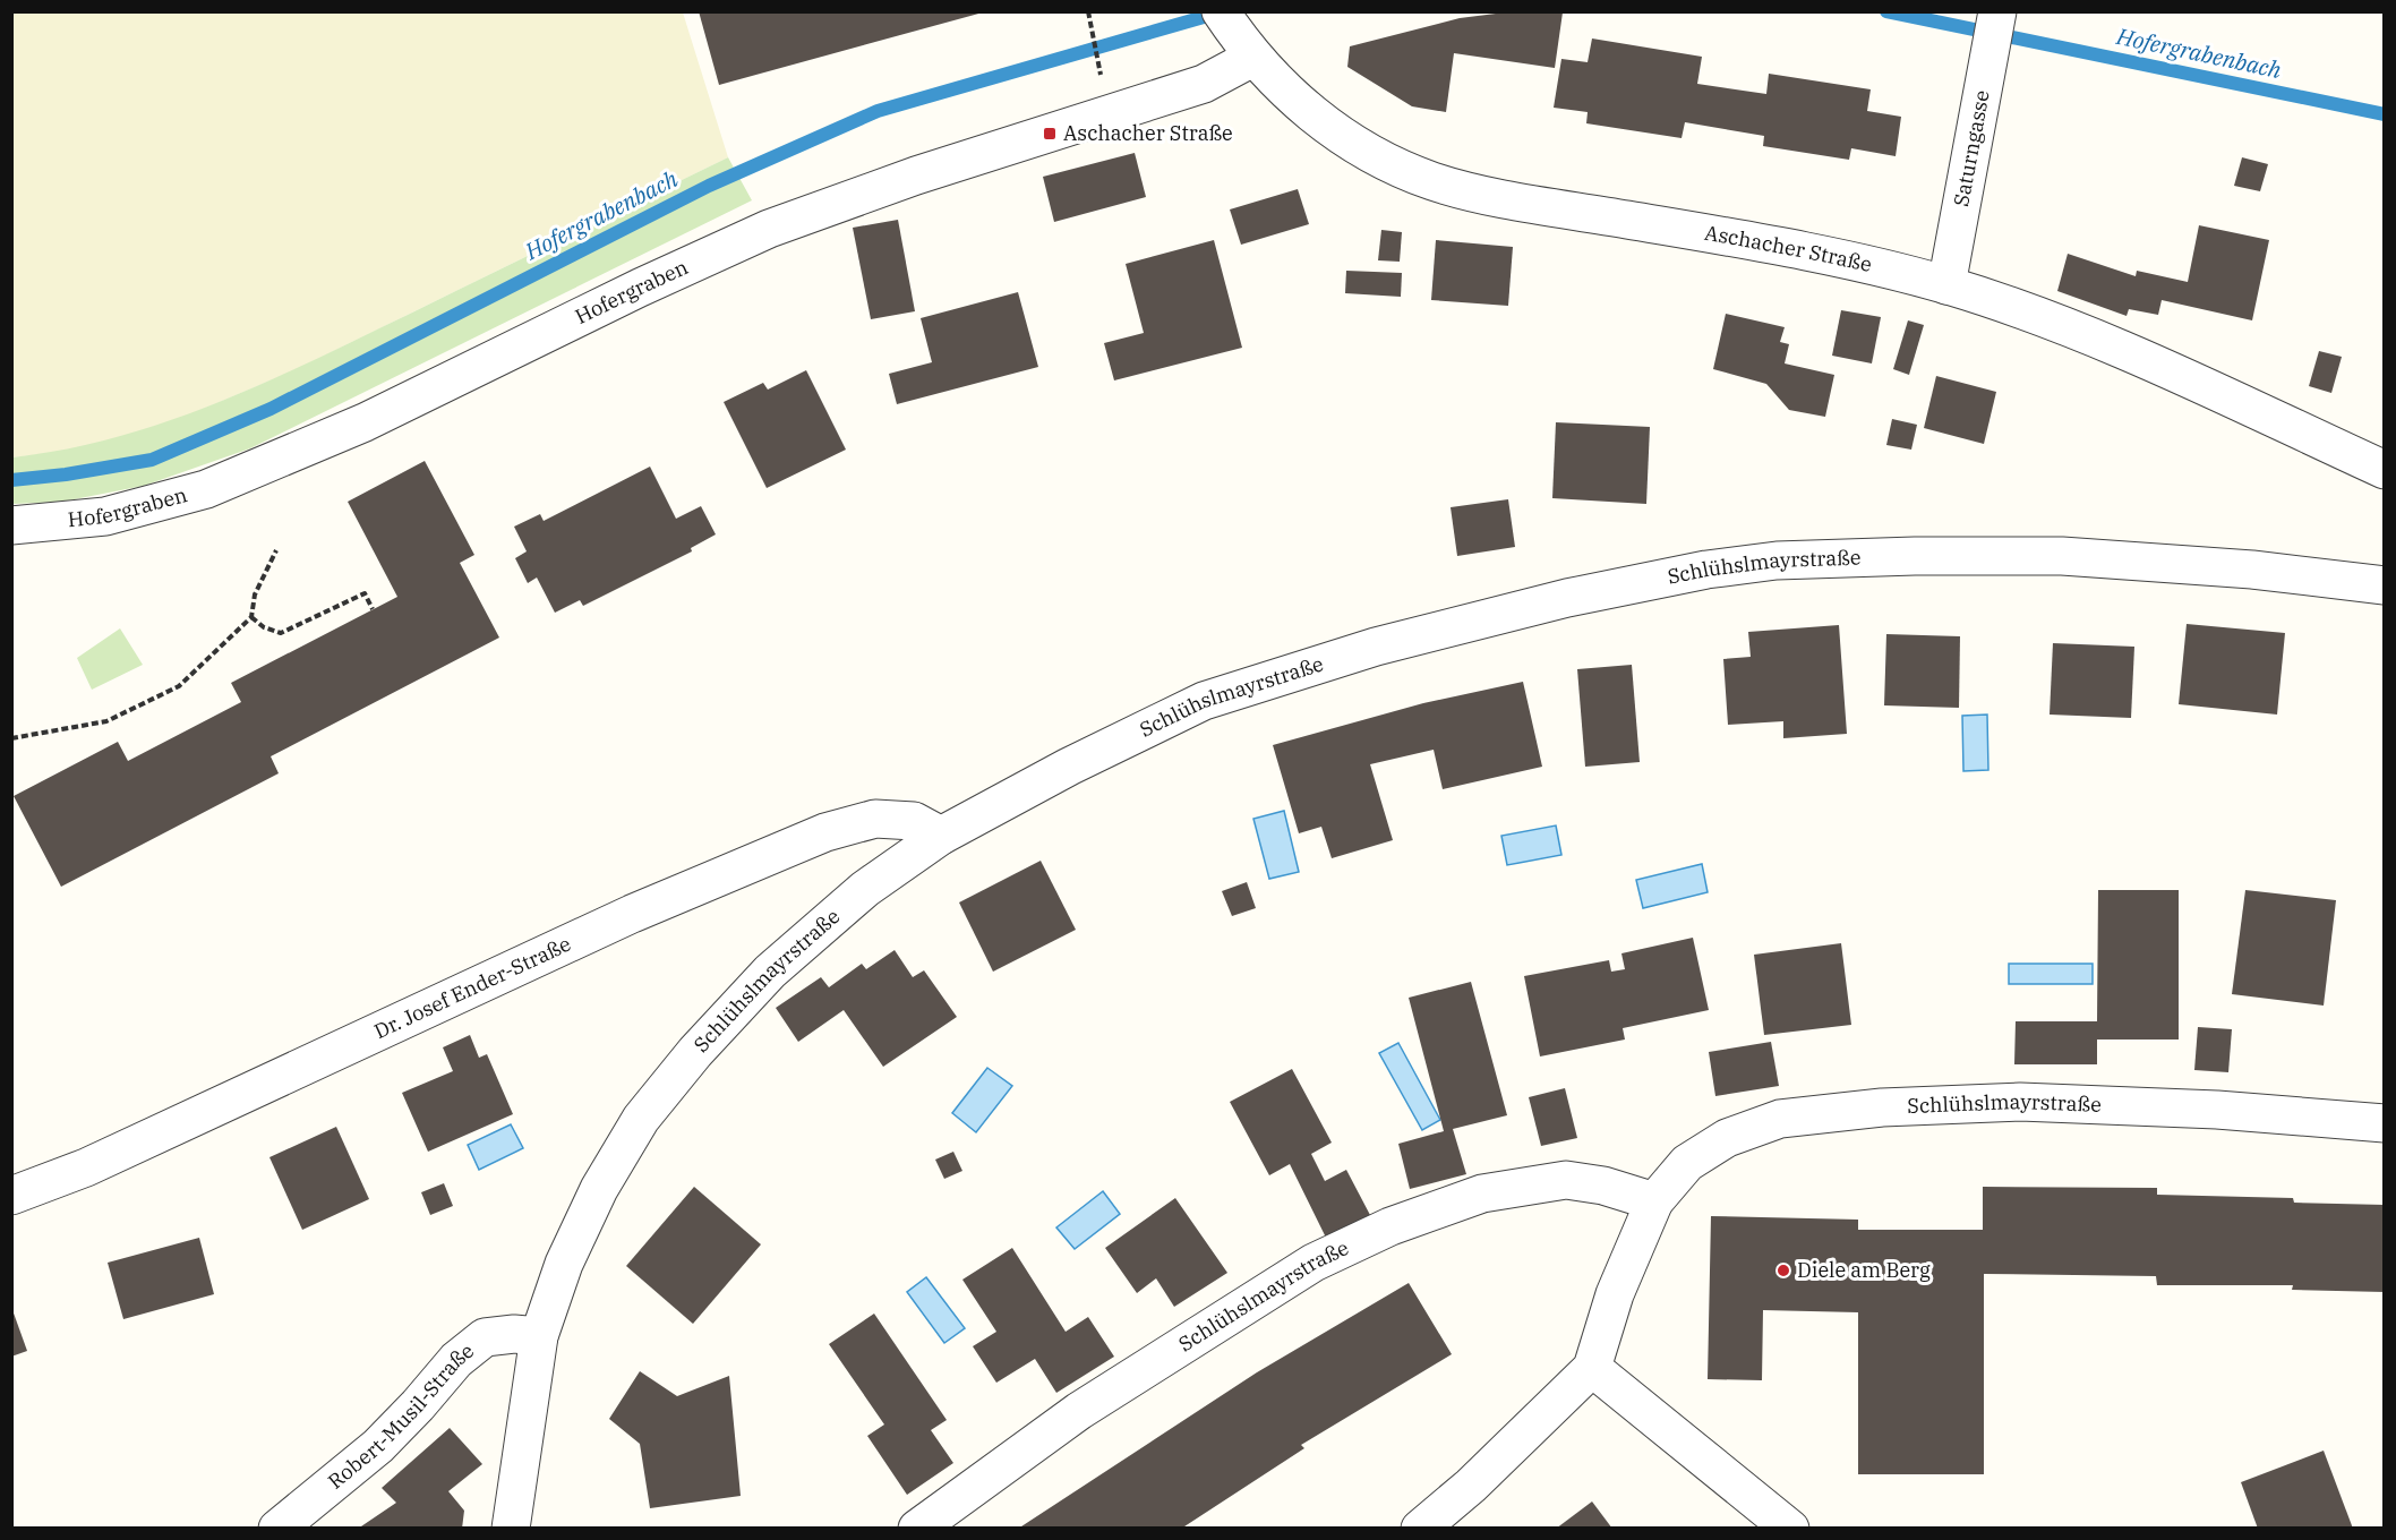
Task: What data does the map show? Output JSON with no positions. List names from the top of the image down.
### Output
{
  "streets": {
    "street": [
      "Saturngasse",
      "Aschacher Straße",
      "Hofergraben",
      "Schlühslmayrstraße",
      "Dr. Josef Ender-Straße",
      "Robert-Musil-Straße"
    ]
  },
  "crossings": [
    ["Saturngasse", "Aschacher Straße"],
    ["Aschacher Straße", "Hofergraben"],
    ["Schlühslmayrstraße", "Dr. Josef Ender-Straße"],
    ["Schlühslmayrstraße", "Robert-Musil-Straße"]
  ],
  "water": ["Hofergrabenbach"],
  "places": {
    "transit": ["Aschacher Straße"],
    "other": ["Diele am Berg"]
  }
}
